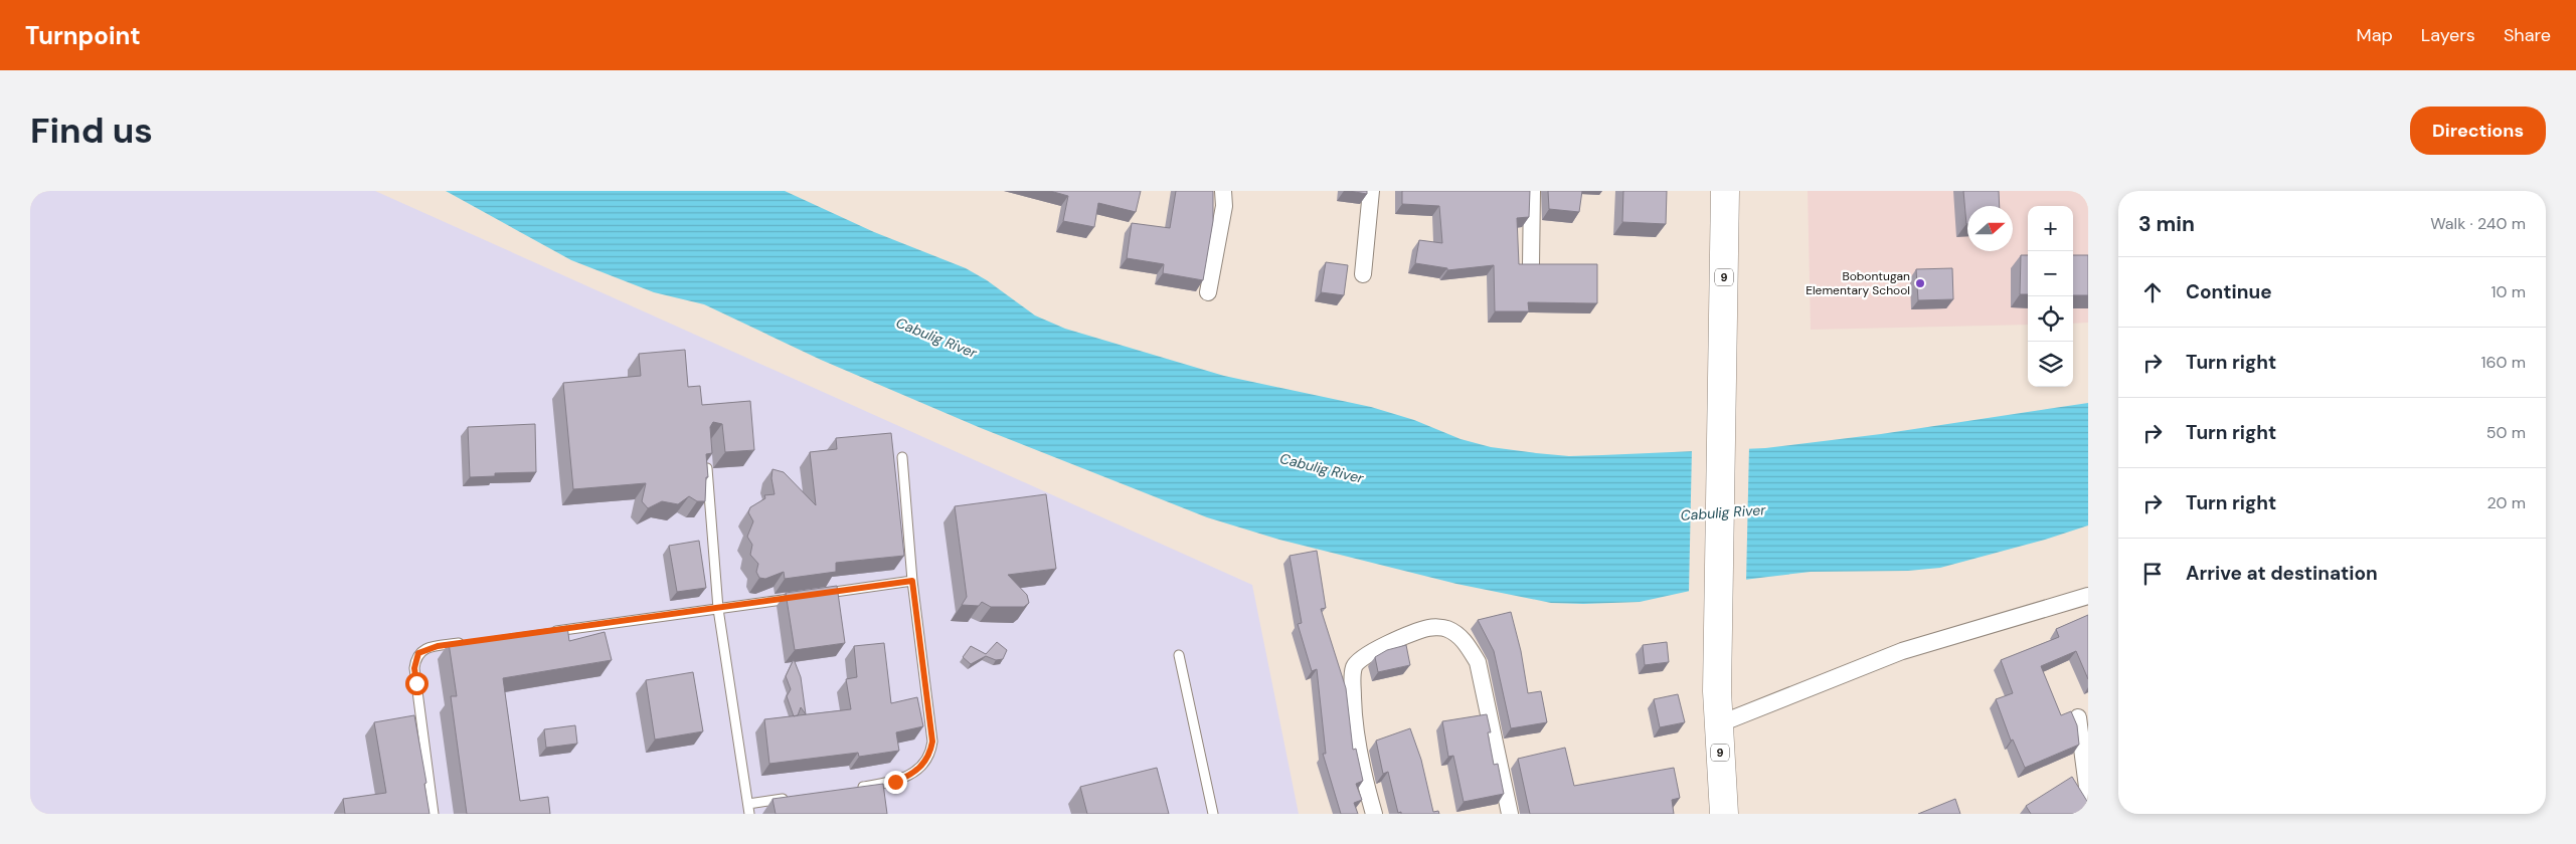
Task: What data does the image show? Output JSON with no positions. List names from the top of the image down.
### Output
{
  "streets": {
    "highway": ["9"]
  },
  "water": ["Cabulig River"],
  "places": ["Bobontugan Elementary School"],
  "north": "right",
  "page": {
    "header": "Turnpoint",
    "nav": ["Map", "Layers", "Share"],
    "buttons": "Directions",
    "title": "Find us",
    "heading": ["3 min", "Walk · 240 m"],
    "map_buttons": ["+", "−"],
    "list": [
      ["Continue", "10 m"],
      ["Turn right", "160 m"],
      ["Turn right", "50 m"],
      ["Turn right", "20 m"],
      "Arrive at destination"
    ]
  }
}
